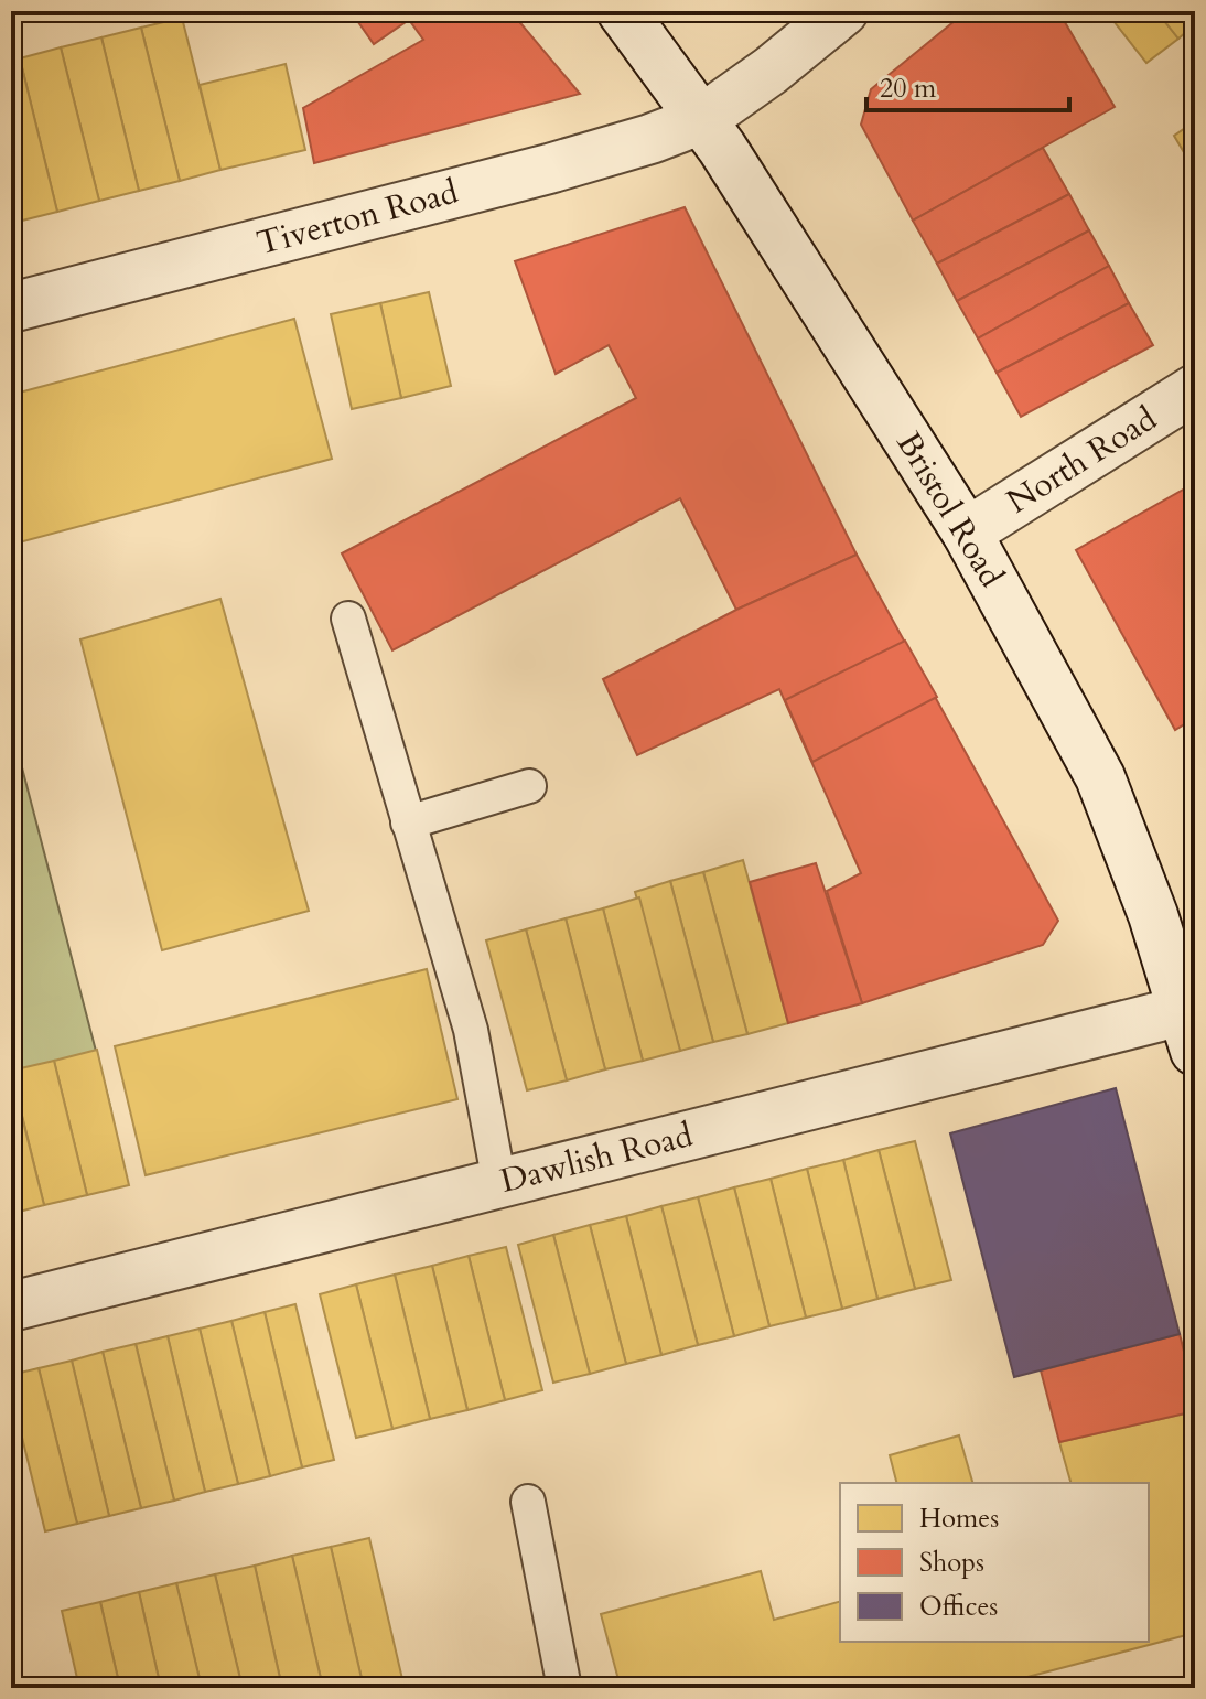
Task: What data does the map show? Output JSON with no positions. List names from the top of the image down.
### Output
{
  "streets": {
    "street": [
      "Tiverton Road",
      "North Road",
      "Bristol Road",
      "Dawlish Road"
    ]
  },
  "crossings": [
    ["Tiverton Road", "Bristol Road"],
    ["North Road", "Bristol Road"],
    ["Bristol Road", "Dawlish Road"]
  ],
  "legend": ["Homes", "Shops", "Offices"],
  "scale_bar": "20 m"
}
